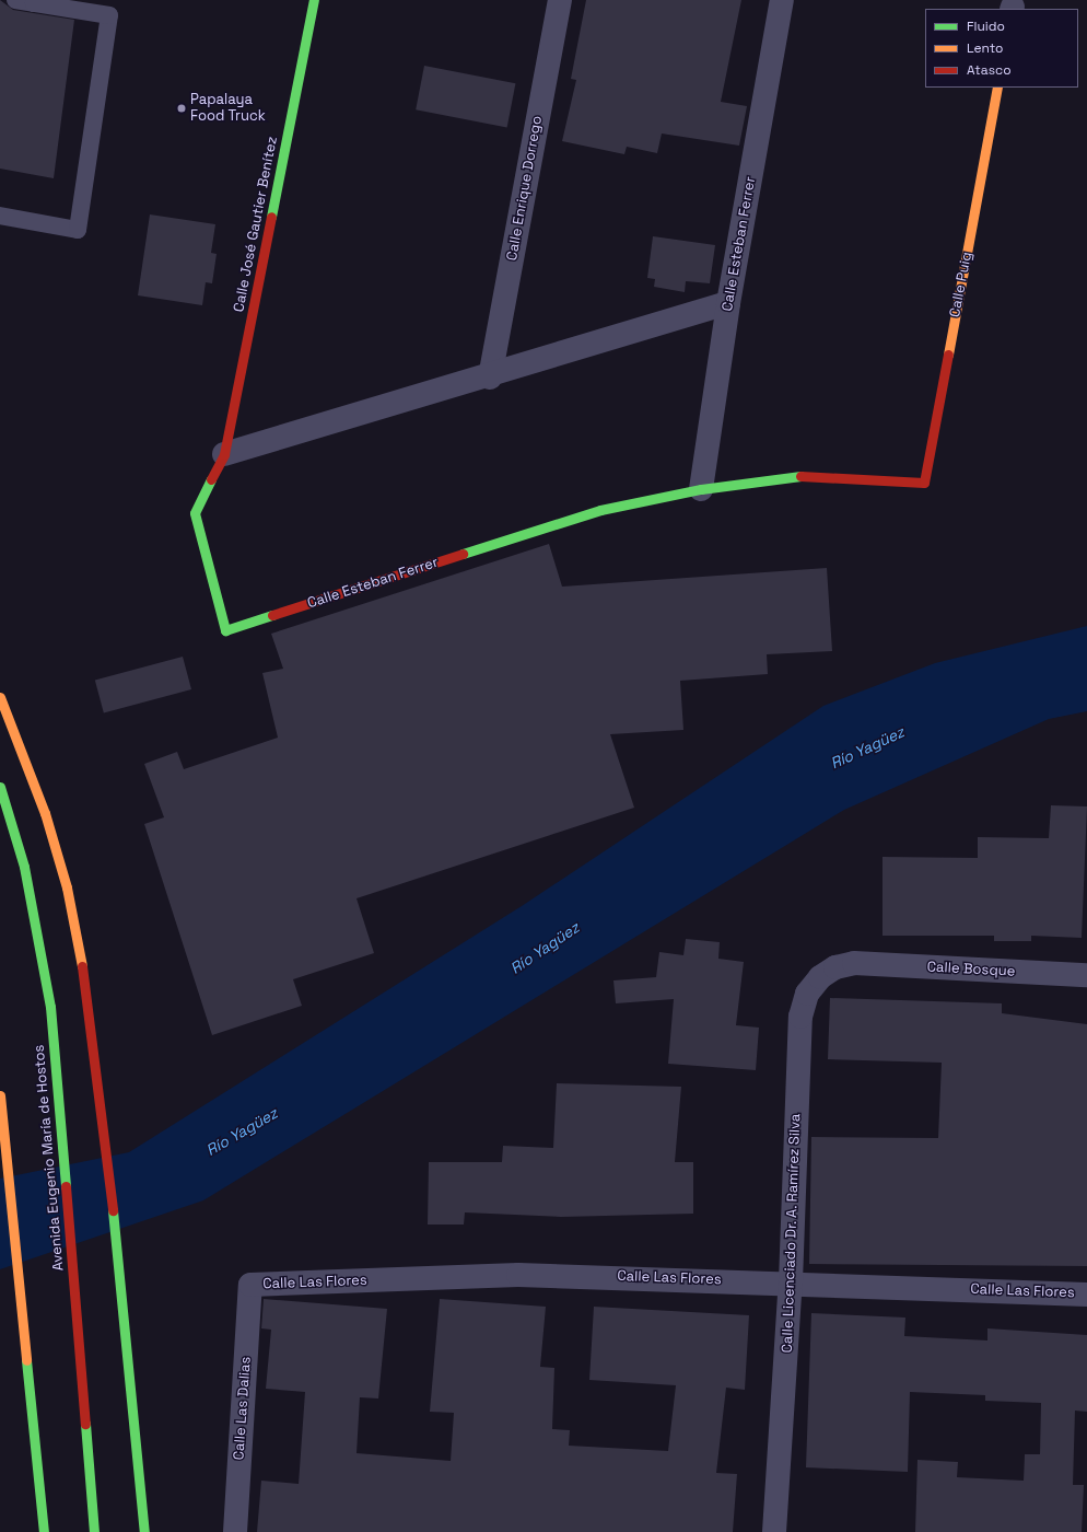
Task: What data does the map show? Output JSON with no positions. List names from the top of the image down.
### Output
{
  "streets": {
    "main road": [
      "Calle José Gautier Benítez",
      "Calle Esteban Ferrer",
      "Calle Puig",
      "Avenida Eugenio María de Hostos"
    ],
    "street": [
      "Calle Enrique Dorrego",
      "Calle Bosque",
      "Calle Licenciado Dr. A. Ramírez Silva",
      "Calle Las Flores",
      "Calle Las Dalias"
    ]
  },
  "crossings": [
    ["Calle José Gautier Benítez", "Calle Esteban Ferrer"],
    ["Calle Esteban Ferrer", "Calle Puig"],
    ["Calle Bosque", "Calle Licenciado Dr. A. Ramírez Silva"],
    ["Calle Licenciado Dr. A. Ramírez Silva", "Calle Las Flores"],
    ["Calle Las Flores", "Calle Las Dalias"]
  ],
  "water": ["Río Yagüez"],
  "places": ["Papalaya Food Truck"],
  "legend": ["Fluido", "Lento", "Atasco"]
}
